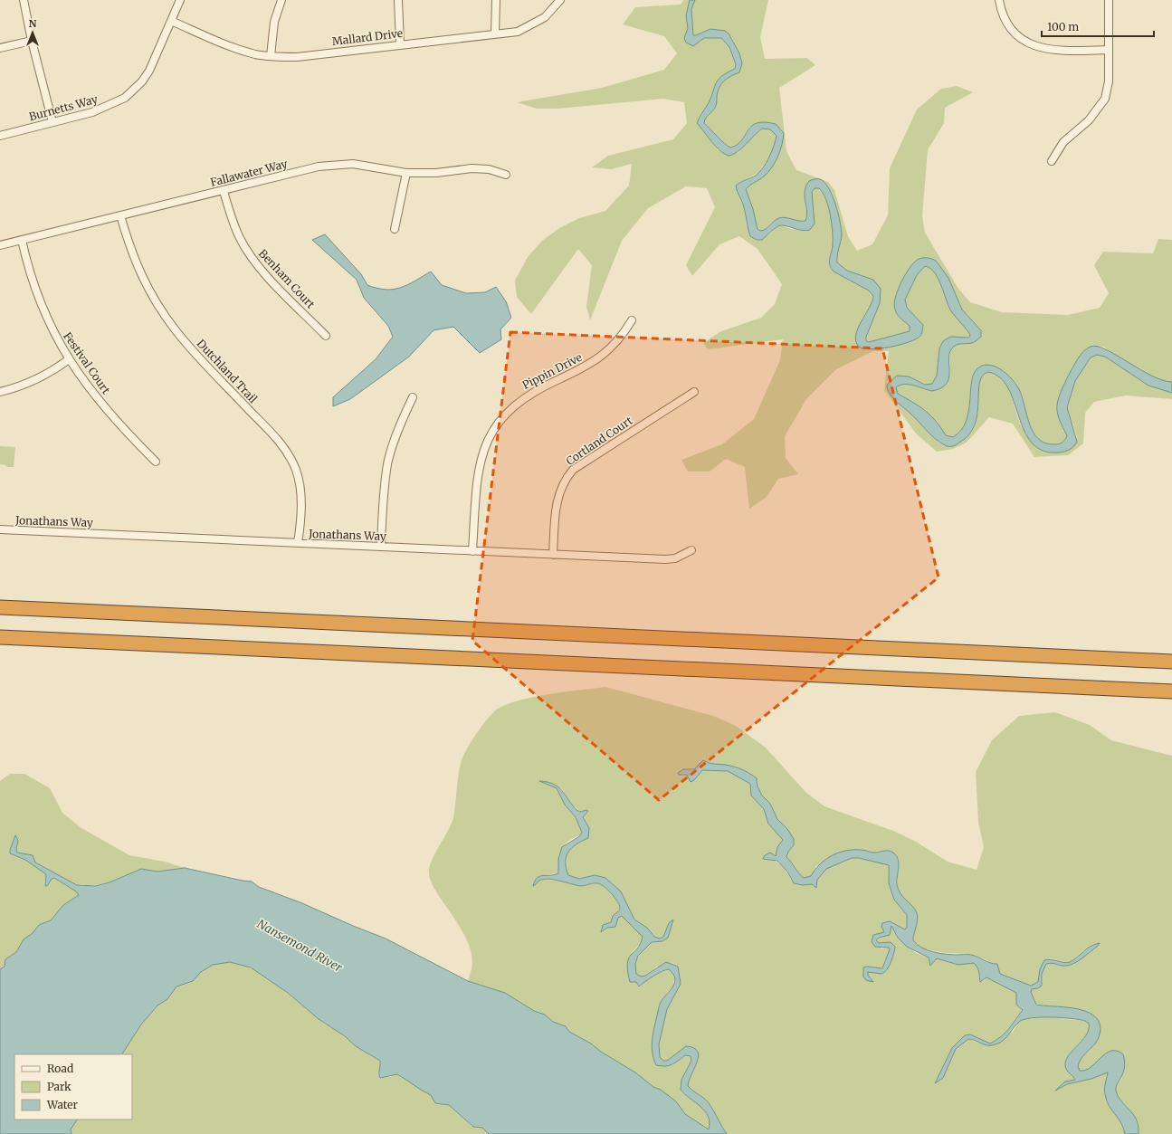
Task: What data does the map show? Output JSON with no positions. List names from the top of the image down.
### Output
{
  "streets": {
    "street": [
      "Mallard Drive",
      "Burnetts Way",
      "Fallawater Way",
      "Benham Court",
      "Festival Court",
      "Dutchland Trail",
      "Pippin Drive",
      "Cortland Court",
      "Jonathans Way"
    ]
  },
  "crossings": [
    ["Mallard Drive", "Burnetts Way"],
    ["Fallawater Way", "Benham Court"],
    ["Fallawater Way", "Festival Court"],
    ["Fallawater Way", "Dutchland Trail"],
    ["Dutchland Trail", "Jonathans Way"],
    ["Pippin Drive", "Jonathans Way"],
    ["Cortland Court", "Jonathans Way"]
  ],
  "water": ["Nansemond River"],
  "legend": ["Road", "Park", "Water"],
  "scale_bar": "100 m",
  "north": "top"
}
